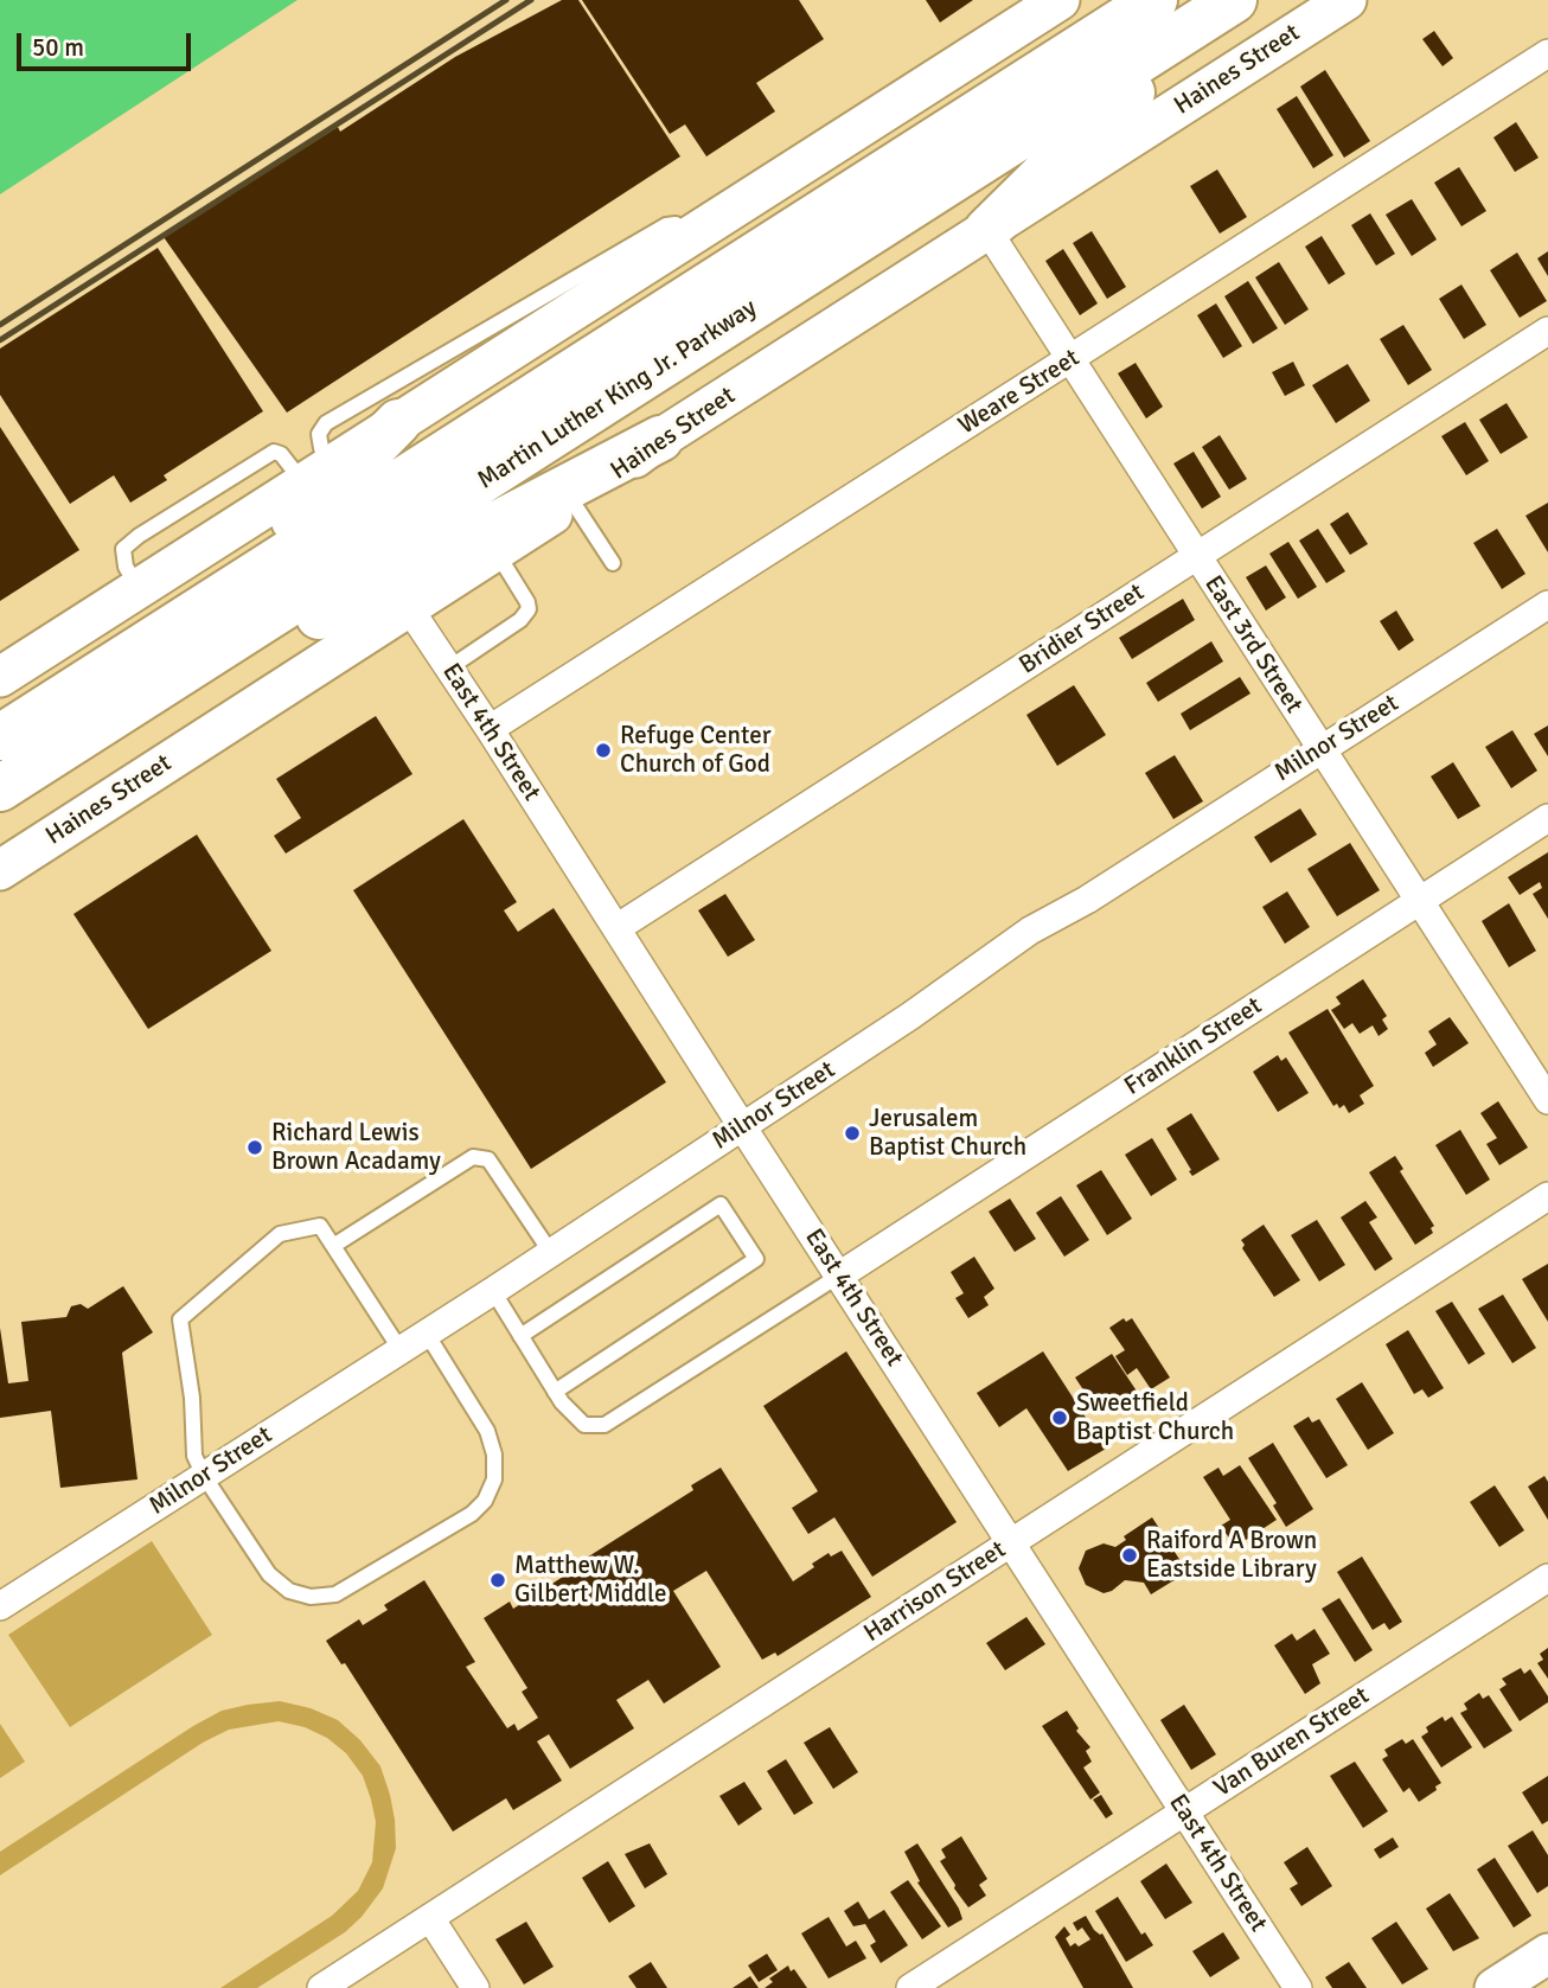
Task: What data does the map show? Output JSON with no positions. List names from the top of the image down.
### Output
{
  "streets": {
    "highway": ["Martin Luther King Jr. Parkway"],
    "street": [
      "Haines Street",
      "Weare Street",
      "Bridier Street",
      "East 3rd Street",
      "East 4th Street",
      "Milnor Street",
      "Franklin Street",
      "Harrison Street",
      "Van Buren Street"
    ]
  },
  "crossings": [
    ["Haines Street", "East 3rd Street"],
    ["Haines Street", "East 4th Street"],
    ["Weare Street", "East 3rd Street"],
    ["Weare Street", "East 4th Street"],
    ["Bridier Street", "East 3rd Street"],
    ["Bridier Street", "East 4th Street"],
    ["East 3rd Street", "Milnor Street"],
    ["East 3rd Street", "Franklin Street"],
    ["East 4th Street", "Milnor Street"],
    ["East 4th Street", "Franklin Street"],
    ["East 4th Street", "Harrison Street"],
    ["East 4th Street", "Van Buren Street"]
  ],
  "places": [
    "Refuge Center Church of God",
    "Jerusalem Baptist Church",
    "Richard Lewis Brown Acadamy",
    "Sweetfield Baptist Church",
    "Raiford A Brown Eastside Library",
    "Matthew W. Gilbert Middle"
  ],
  "scale_bar": "50 m"
}
